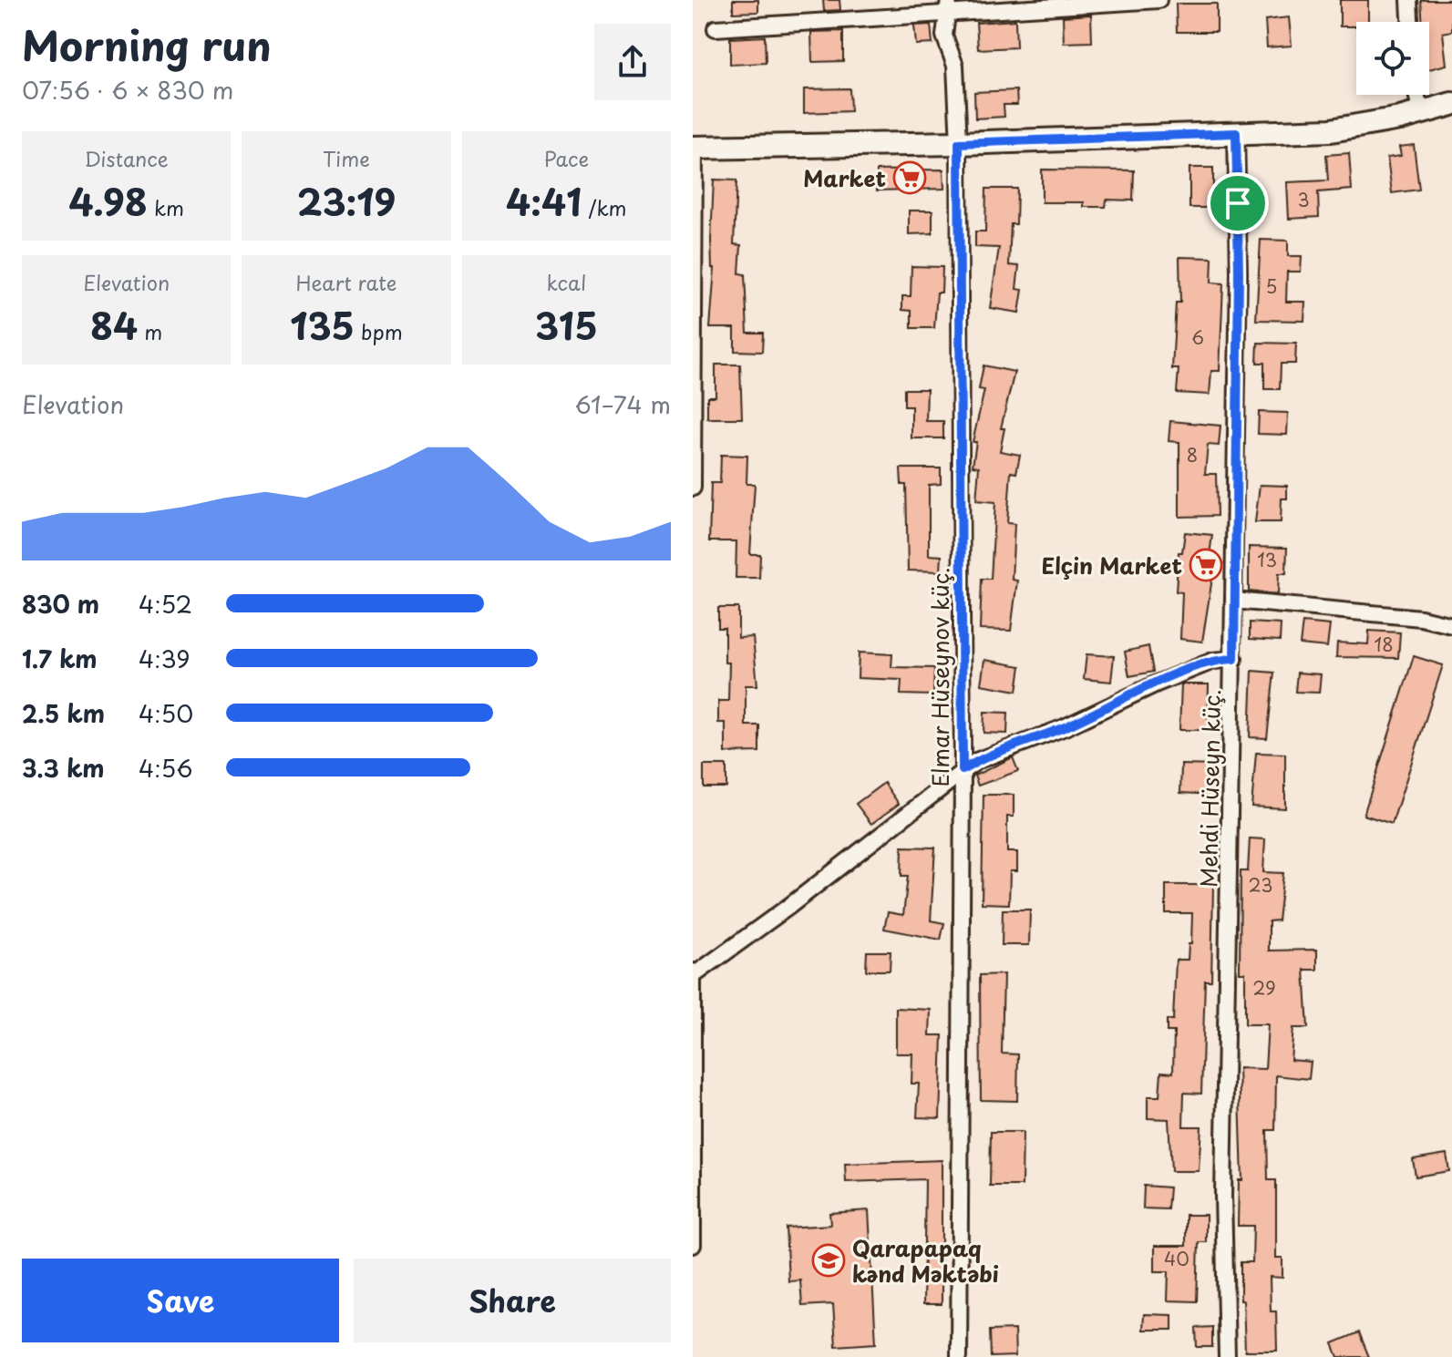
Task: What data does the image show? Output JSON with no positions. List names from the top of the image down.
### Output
{
  "streets": {
    "street": ["Elmar Hüseynov küç.", "Mehdi Hüseyn küç."]
  },
  "places": {
    "supermarket": ["Market", "Elçin Market"],
    "school or university": ["Qarapapaq kənd Məktəbi"]
  },
  "house_numbers": [
    "3",
    "5",
    "6",
    "8",
    "13",
    "18",
    "23",
    "29",
    "40"
  ],
  "page": {
    "heading": ["Morning run", "07:56 · 6 × 830 m"],
    "stats": [
      ["Distance", "4.98 km"],
      ["Time", "23:19"],
      ["Pace", "4:41 /km"],
      ["Elevation", "84 m"],
      ["Heart rate", "135 bpm"],
      ["kcal", "315"]
    ],
    "chart": ["Elevation", "61–74 m"],
    "list": [
      {
        "name": "830 m",
        "note": "4:52"
      },
      {
        "name": "1.7 km",
        "note": "4:39"
      },
      {
        "name": "2.5 km",
        "note": "4:50"
      },
      {
        "name": "3.3 km",
        "note": "4:56"
      }
    ],
    "buttons": ["Save", "Share"]
  }
}
